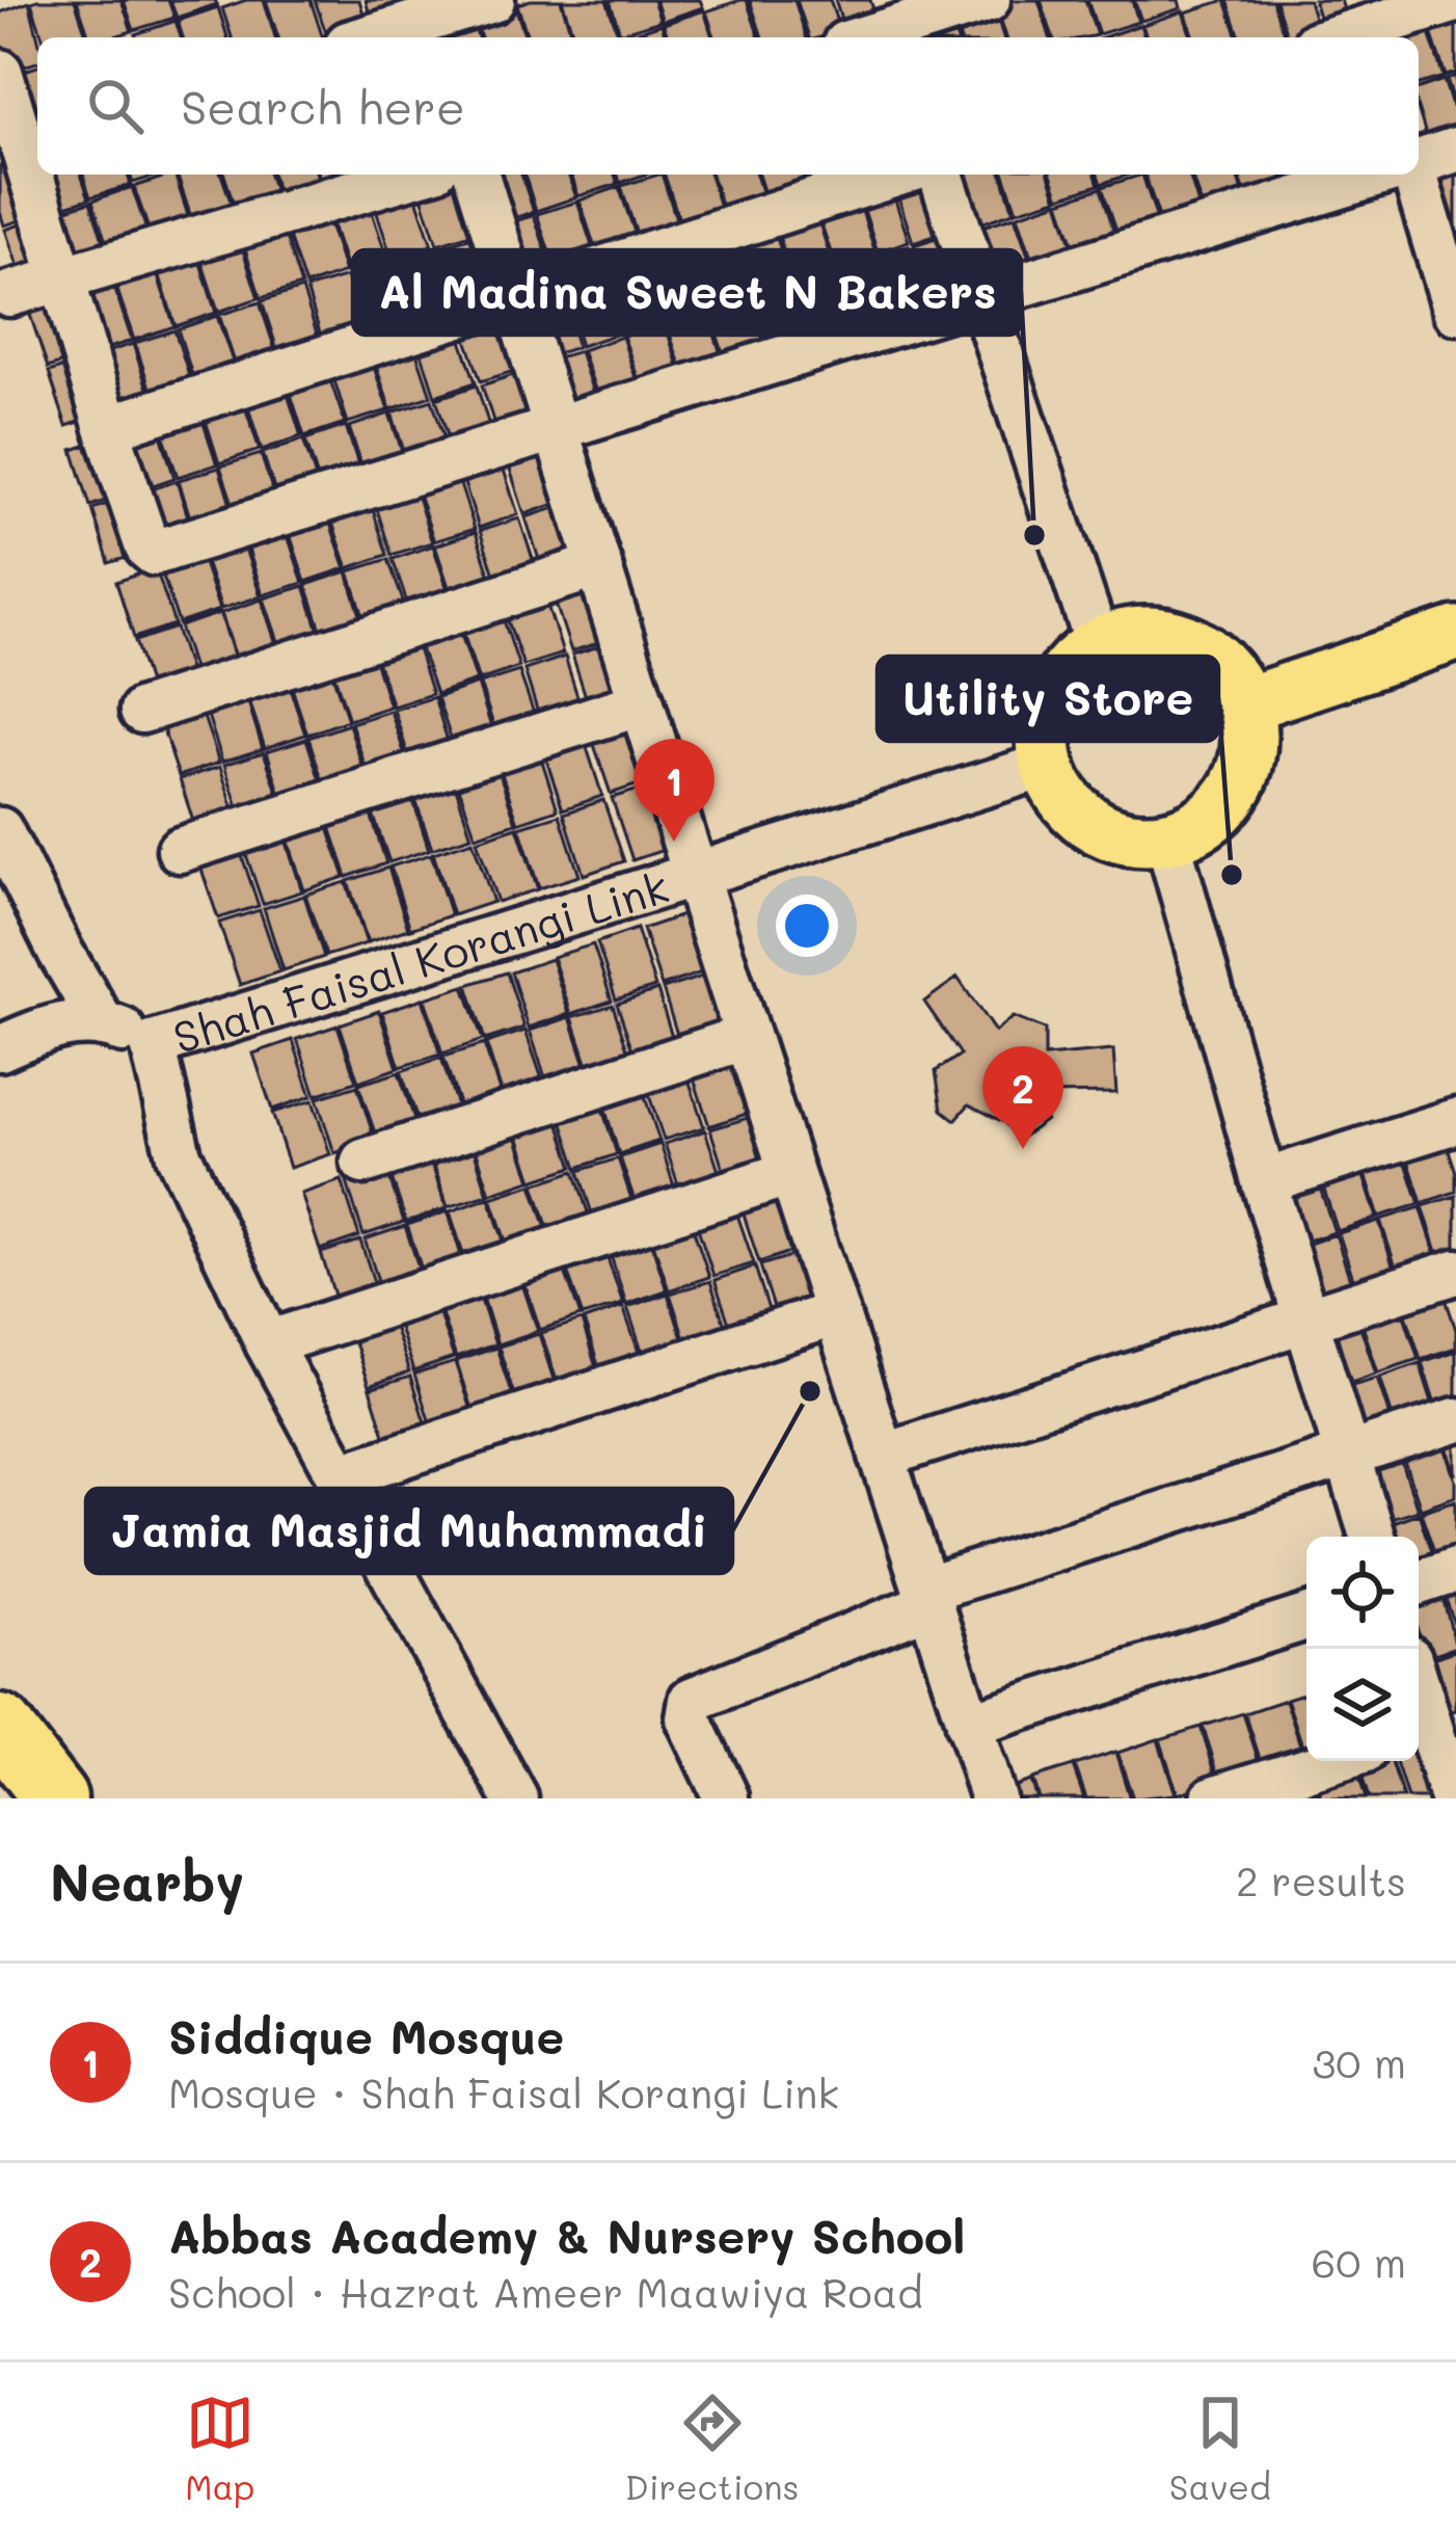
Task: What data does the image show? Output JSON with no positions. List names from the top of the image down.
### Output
{
  "streets": {
    "street": ["Shah Faisal Korangi Link"]
  },
  "places": ["Al Madina Sweet N Bakers", "Utility Store", "Jamia Masjid Muhammadi"],
  "page": {
    "search": "Search here",
    "pins": ["1", "2"],
    "heading": ["Nearby", "2 results"],
    "list": [
      {
        "mark": "1",
        "name": "Siddique Mosque",
        "note": "Mosque · Shah Faisal Korangi Link",
        "value": "30 m"
      },
      {
        "mark": "2",
        "name": "Abbas Academy & Nursery School",
        "note": "School · Hazrat Ameer Maawiya Road",
        "value": "60 m"
      }
    ],
    "nav": ["Map", "Directions", "Saved"]
  }
}
